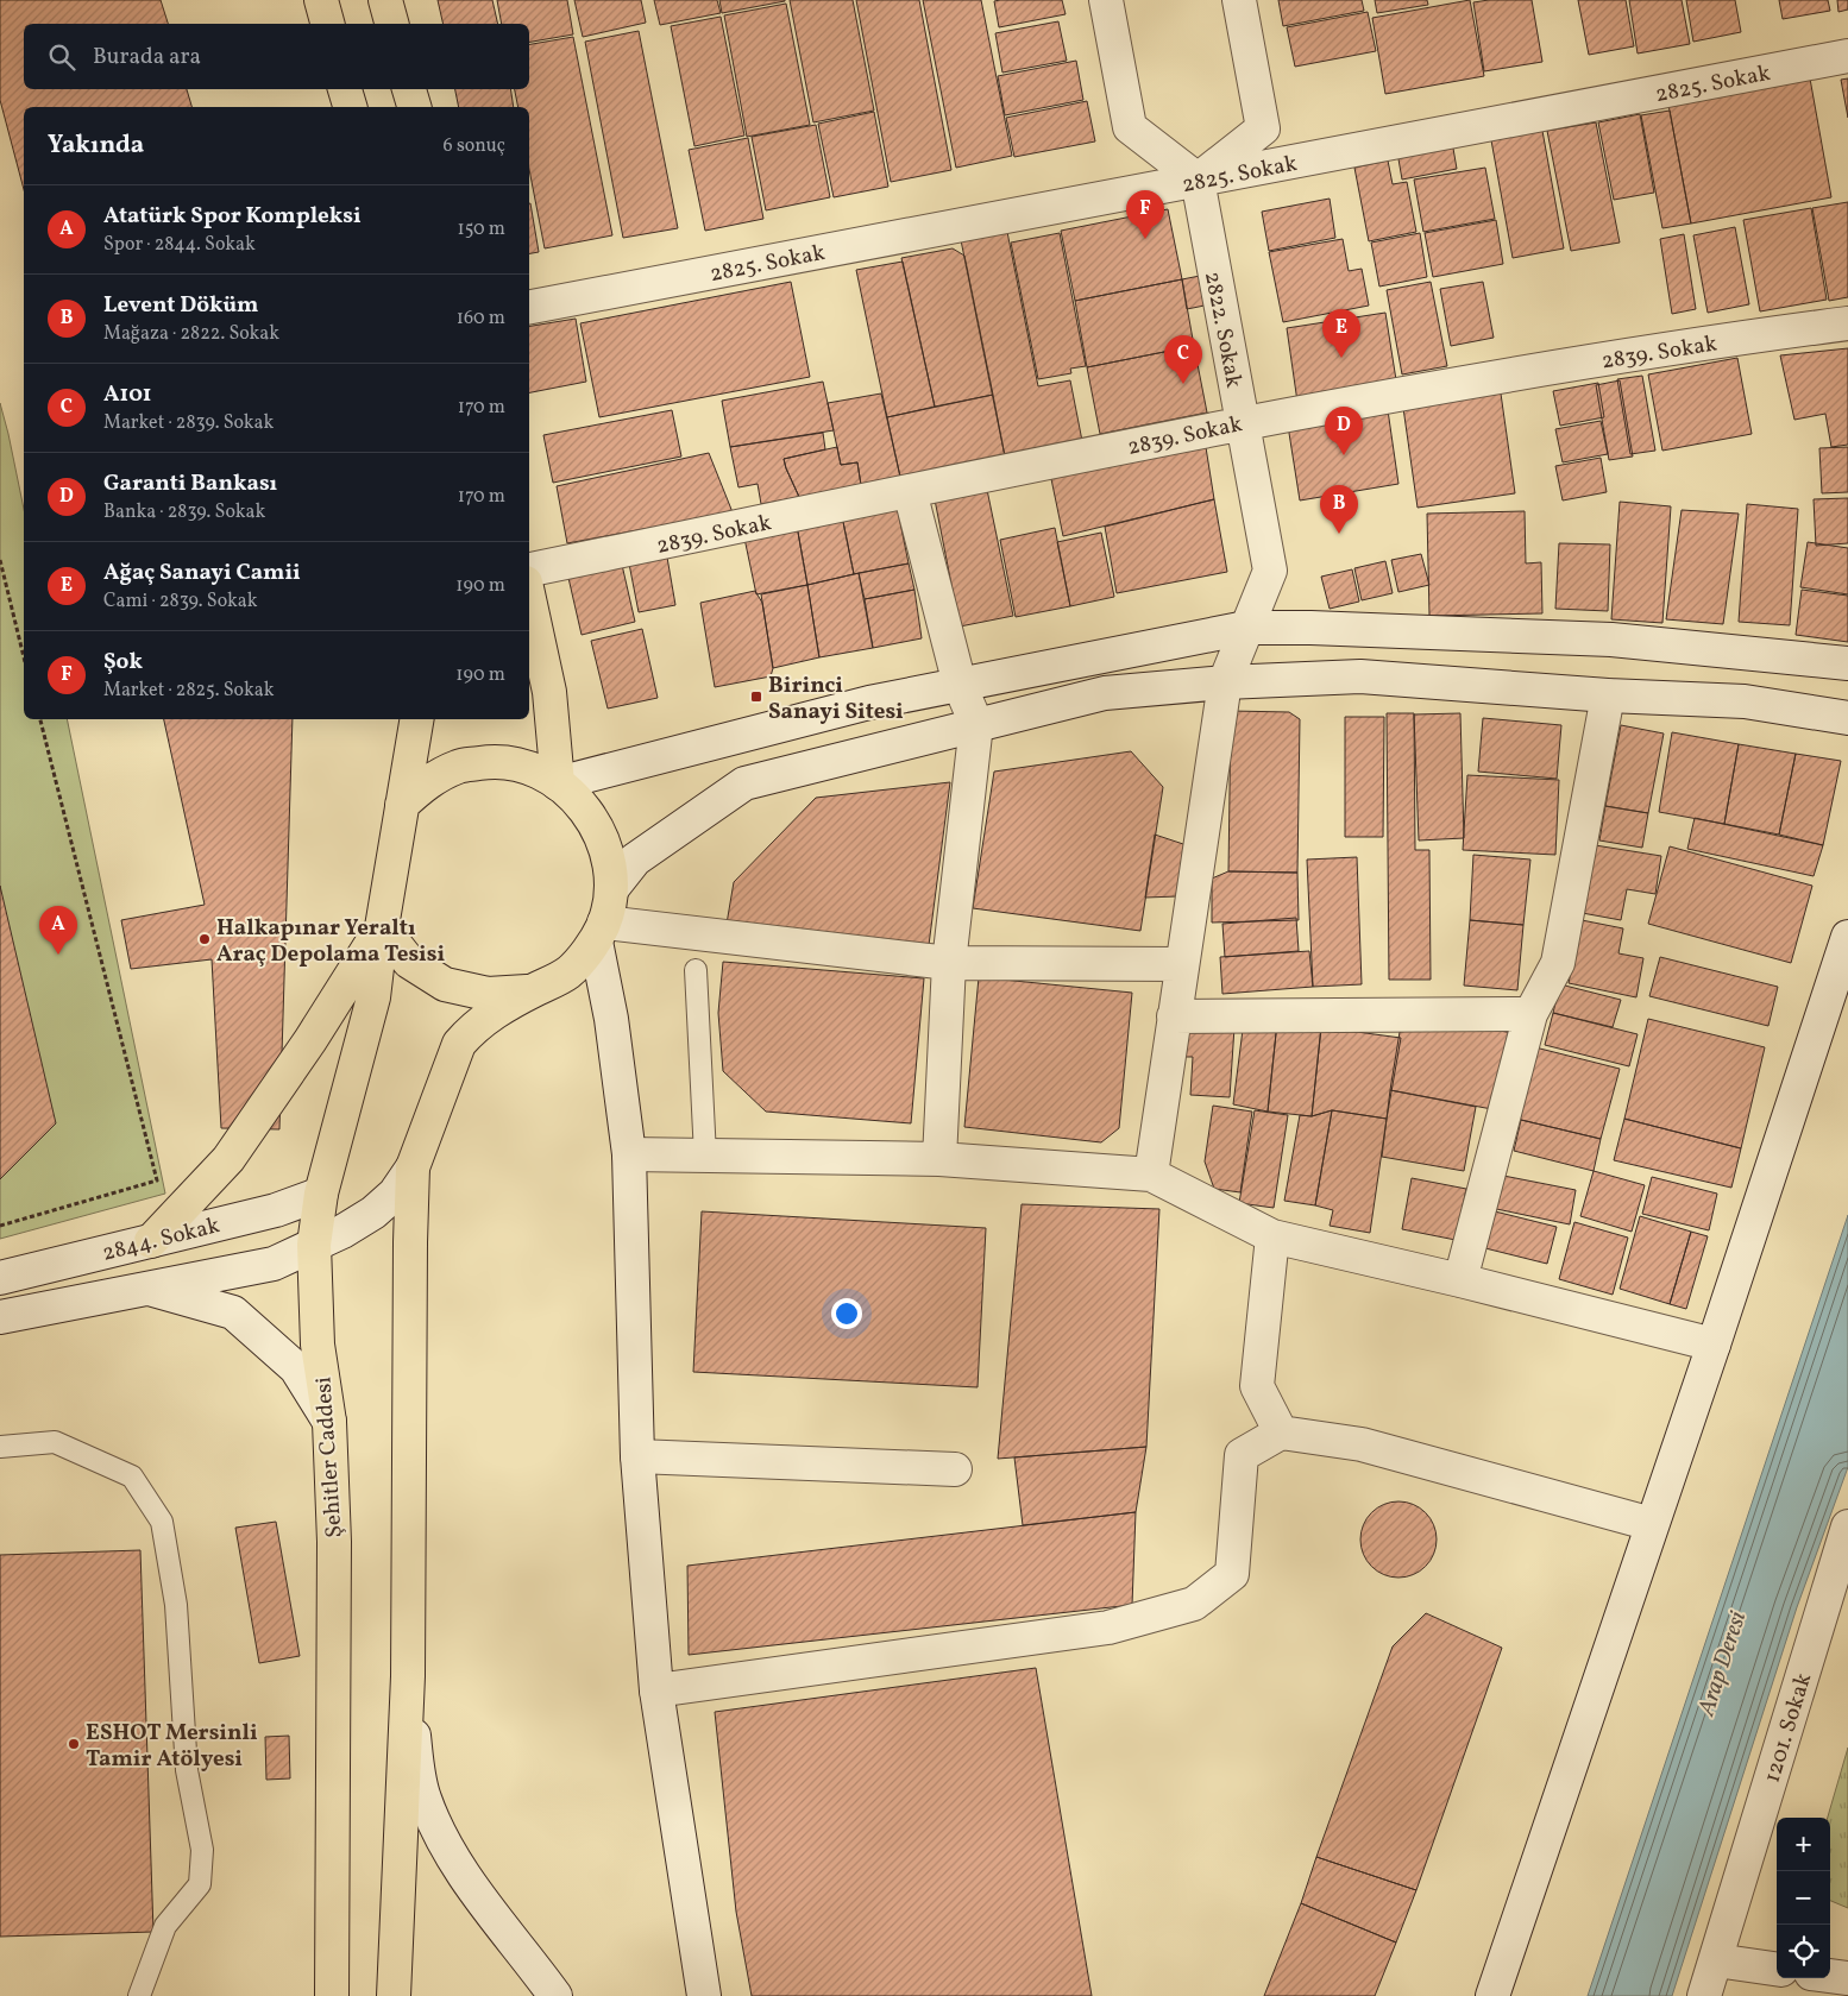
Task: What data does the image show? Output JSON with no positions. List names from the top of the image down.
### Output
{
  "streets": {
    "main road": ["Şehitler Caddesi"],
    "street": [
      "2825. Sokak",
      "2822. Sokak",
      "2839. Sokak",
      "2844. Sokak",
      "1201. Sokak"
    ]
  },
  "crossings": [
    ["2825. Sokak", "2822. Sokak"],
    ["2822. Sokak", "2839. Sokak"],
    ["2844. Sokak", "Şehitler Caddesi"]
  ],
  "water": ["Arap Deresi"],
  "places": {
    "transit": ["Birinci Sanayi Sitesi"],
    "other": ["Halkapınar Yeraltı Araç Depolama Tesisi", "ESHOT Mersinli Tamir Atölyesi"]
  },
  "page": {
    "search": "Burada ara",
    "heading": ["Yakında", "6 sonuç"],
    "list": [
      {
        "mark": "A",
        "name": "Atatürk Spor Kompleksi",
        "note": "Spor · 2844. Sokak",
        "value": "150 m"
      },
      {
        "mark": "B",
        "name": "Levent Döküm",
        "note": "Mağaza · 2822. Sokak",
        "value": "160 m"
      },
      {
        "mark": "C",
        "name": "A101",
        "note": "Market · 2839. Sokak",
        "value": "170 m"
      },
      {
        "mark": "D",
        "name": "Garanti Bankası",
        "note": "Banka · 2839. Sokak",
        "value": "170 m"
      },
      {
        "mark": "E",
        "name": "Ağaç Sanayi Camii",
        "note": "Cami · 2839. Sokak",
        "value": "190 m"
      },
      {
        "mark": "F",
        "name": "Şok",
        "note": "Market · 2825. Sokak",
        "value": "190 m"
      }
    ],
    "pins": [
      "F",
      "E",
      "C",
      "D",
      "B",
      "A"
    ],
    "map_buttons": ["+", "−"]
  }
}
